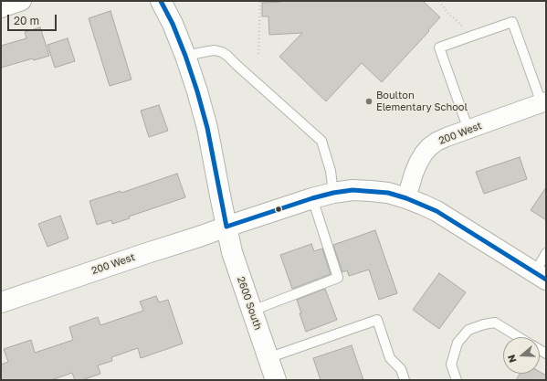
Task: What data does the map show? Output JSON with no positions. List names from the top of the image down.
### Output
{
  "streets": {
    "main road": ["200 West", "2600 South"]
  },
  "crossings": [
    ["200 West", "2600 South"]
  ],
  "places": ["Boulton Elementary School"],
  "scale_bar": "20 m",
  "north": "left"
}
